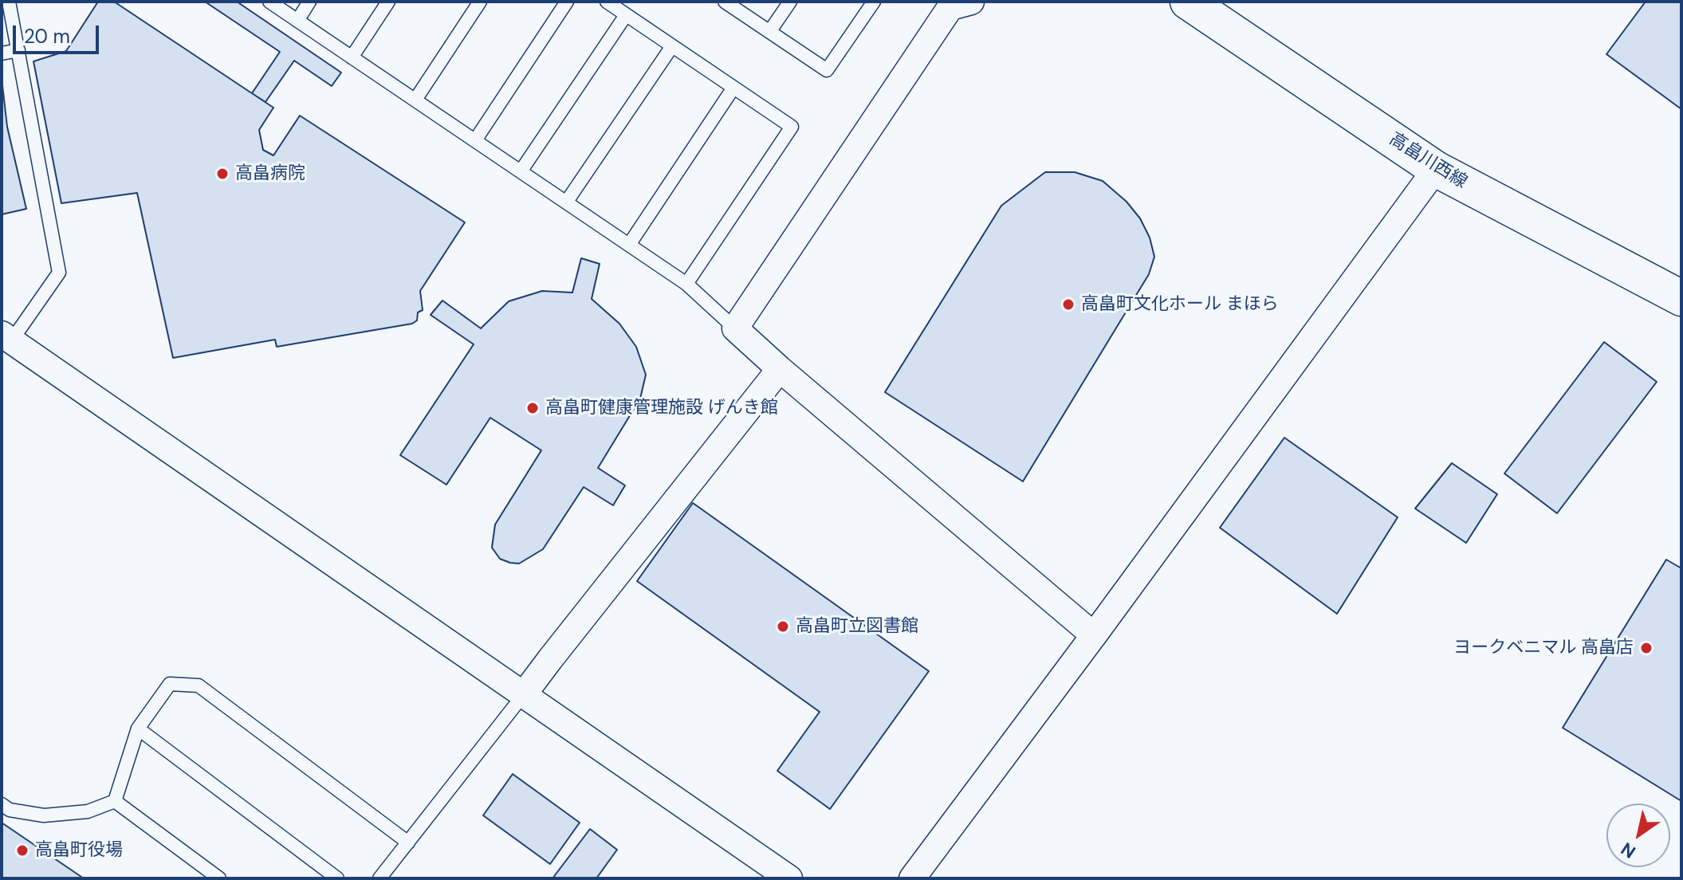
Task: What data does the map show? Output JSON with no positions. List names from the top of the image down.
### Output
{
  "streets": {
    "main road": ["高畠川西線"]
  },
  "places": [
    "高畠病院",
    "高畠町文化ホール まほら",
    "高畠町健康管理施設 げんき館",
    "高畠町立図書館",
    "ヨークベニマル 高畠店",
    "高畠町役場"
  ],
  "scale_bar": "20 m",
  "north": "bottom left"
}
